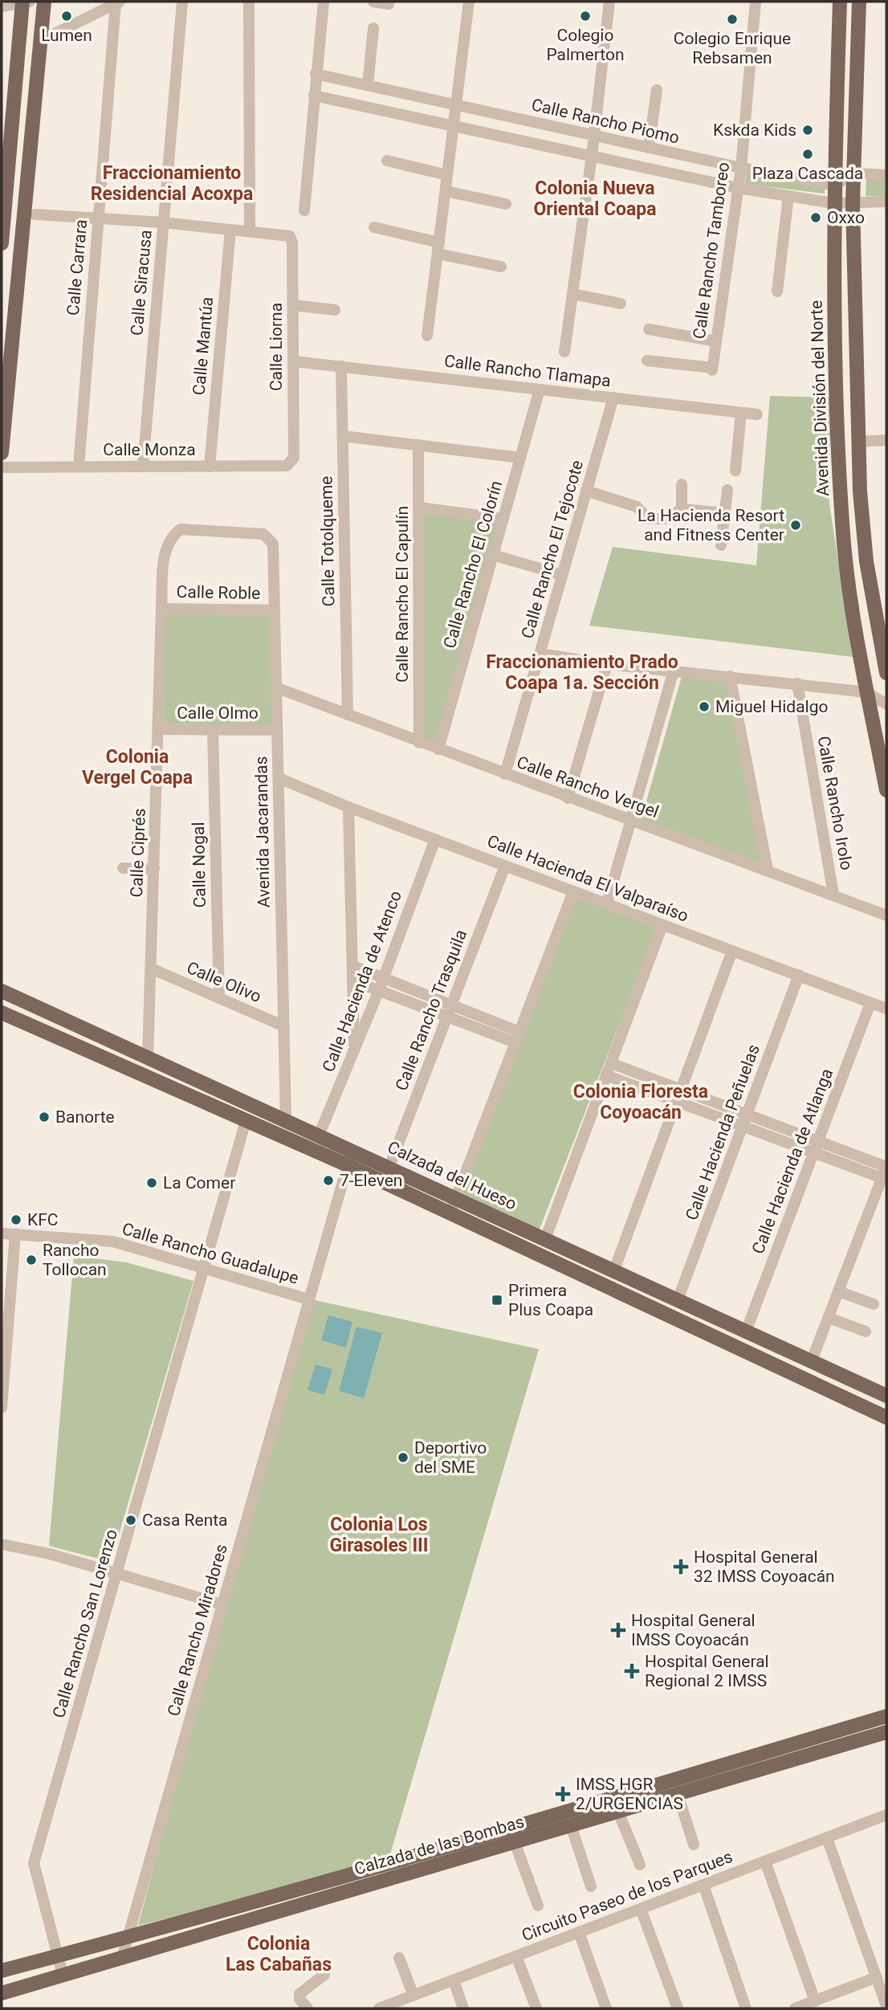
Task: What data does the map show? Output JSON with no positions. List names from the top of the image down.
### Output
{
  "streets": {
    "main road": ["Avenida División del Norte", "Calzada del Hueso", "Calzada de las Bombas"],
    "street": [
      "Calle Rancho Piomo",
      "Calle Rancho Tamboreo",
      "Calle Carrara",
      "Calle Siracusa",
      "Calle Mantúa",
      "Calle Liorna",
      "Calle Rancho Tlamapa",
      "Calle Monza",
      "Calle Totolqueme",
      "Calle Rancho El Tejocote",
      "Calle Rancho El Colorín",
      "Calle Roble",
      "Calle Rancho El Capulín",
      "Calle Olmo",
      "Calle Rancho Vergel",
      "Calle Rancho Irolo",
      "Avenida Jacarandas",
      "Calle Ciprés",
      "Calle Nogal",
      "Calle Hacienda El Valparaíso",
      "Calle Hacienda de Atenco",
      "Calle Olivo",
      "Calle Rancho Trasquila",
      "Calle Hacienda Peñuelas",
      "Calle Hacienda de Atlanga",
      "Calle Rancho Guadalupe",
      "Calle Rancho San Lorenzo",
      "Calle Rancho Miradores",
      "Circuito Paseo de los Parques"
    ]
  },
  "crossings": [
    ["Calle Rancho Piomo", "Calle Rancho Tamboreo"],
    ["Calle Rancho Piomo", "Avenida División del Norte"],
    ["Calle Carrara", "Calle Monza"],
    ["Calle Siracusa", "Calle Monza"],
    ["Calle Mantúa", "Calle Monza"],
    ["Calle Liorna", "Calle Rancho Tlamapa"],
    ["Calle Liorna", "Calle Monza"],
    ["Calle Rancho Tlamapa", "Calle Totolqueme"],
    ["Calle Rancho Tlamapa", "Calle Rancho El Tejocote"],
    ["Calle Rancho Tlamapa", "Calle Rancho El Colorín"],
    ["Calle Totolqueme", "Calle Rancho Vergel"],
    ["Calle Rancho El Tejocote", "Calle Rancho Vergel"],
    ["Calle Rancho El Colorín", "Calle Rancho Vergel"],
    ["Calle Roble", "Avenida Jacarandas"],
    ["Calle Roble", "Calle Ciprés"],
    ["Calle Rancho El Capulín", "Calle Rancho Vergel"],
    ["Calle Olmo", "Avenida Jacarandas"],
    ["Calle Olmo", "Calle Ciprés"],
    ["Calle Olmo", "Calle Nogal"],
    ["Calle Rancho Vergel", "Calle Rancho Irolo"],
    ["Calle Rancho Vergel", "Avenida Jacarandas"],
    ["Avenida Jacarandas", "Calle Ciprés"],
    ["Avenida Jacarandas", "Calle Hacienda El Valparaíso"],
    ["Avenida Jacarandas", "Calle Olivo"],
    ["Avenida Jacarandas", "Calzada del Hueso"],
    ["Calle Ciprés", "Calle Olivo"],
    ["Calle Ciprés", "Calzada del Hueso"],
    ["Calle Nogal", "Calle Olivo"],
    ["Calle Hacienda El Valparaíso", "Calle Hacienda de Atenco"],
    ["Calle Hacienda El Valparaíso", "Calle Rancho Trasquila"],
    ["Calle Hacienda El Valparaíso", "Calle Hacienda Peñuelas"],
    ["Calle Hacienda El Valparaíso", "Calle Hacienda de Atlanga"],
    ["Calle Hacienda de Atenco", "Calzada del Hueso"],
    ["Calle Rancho Trasquila", "Calzada del Hueso"],
    ["Calle Hacienda Peñuelas", "Calzada del Hueso"],
    ["Calle Hacienda de Atlanga", "Calzada del Hueso"],
    ["Calzada del Hueso", "Calle Rancho San Lorenzo"],
    ["Calzada del Hueso", "Calle Rancho Miradores"],
    ["Calle Rancho Guadalupe", "Calle Rancho San Lorenzo"],
    ["Calle Rancho Guadalupe", "Calle Rancho Miradores"],
    ["Calle Rancho San Lorenzo", "Calzada de las Bombas"],
    ["Calle Rancho Miradores", "Calzada de las Bombas"]
  ],
  "districts": [
    "Fraccionamiento Residencial Acoxpa",
    "Colonia Nueva Oriental Coapa",
    "Fraccionamiento Prado Coapa 1a. Sección",
    "Colonia Vergel Coapa",
    "Colonia Floresta Coyoacán",
    "Colonia Los Girasoles III",
    "Colonia Las Cabañas"
  ],
  "places": {
    "other": [
      "Lumen",
      "Colegio Palmerton",
      "Colegio Enrique Rebsamen",
      "Kskda Kids",
      "Plaza Cascada",
      "Oxxo",
      "La Hacienda Resort and Fitness Center",
      "Miguel Hidalgo",
      "Banorte",
      "7-Eleven",
      "La Comer",
      "KFC",
      "Rancho Tollocan",
      "Deportivo del SME",
      "Casa Renta"
    ],
    "transit": ["Primera Plus Coapa"],
    "health": [
      "Hospital General 32 IMSS Coyoacán",
      "Hospital General IMSS Coyoacán",
      "Hospital General Regional 2 IMSS",
      "IMSS HGR 2/URGENCIAS"
    ]
  }
}
